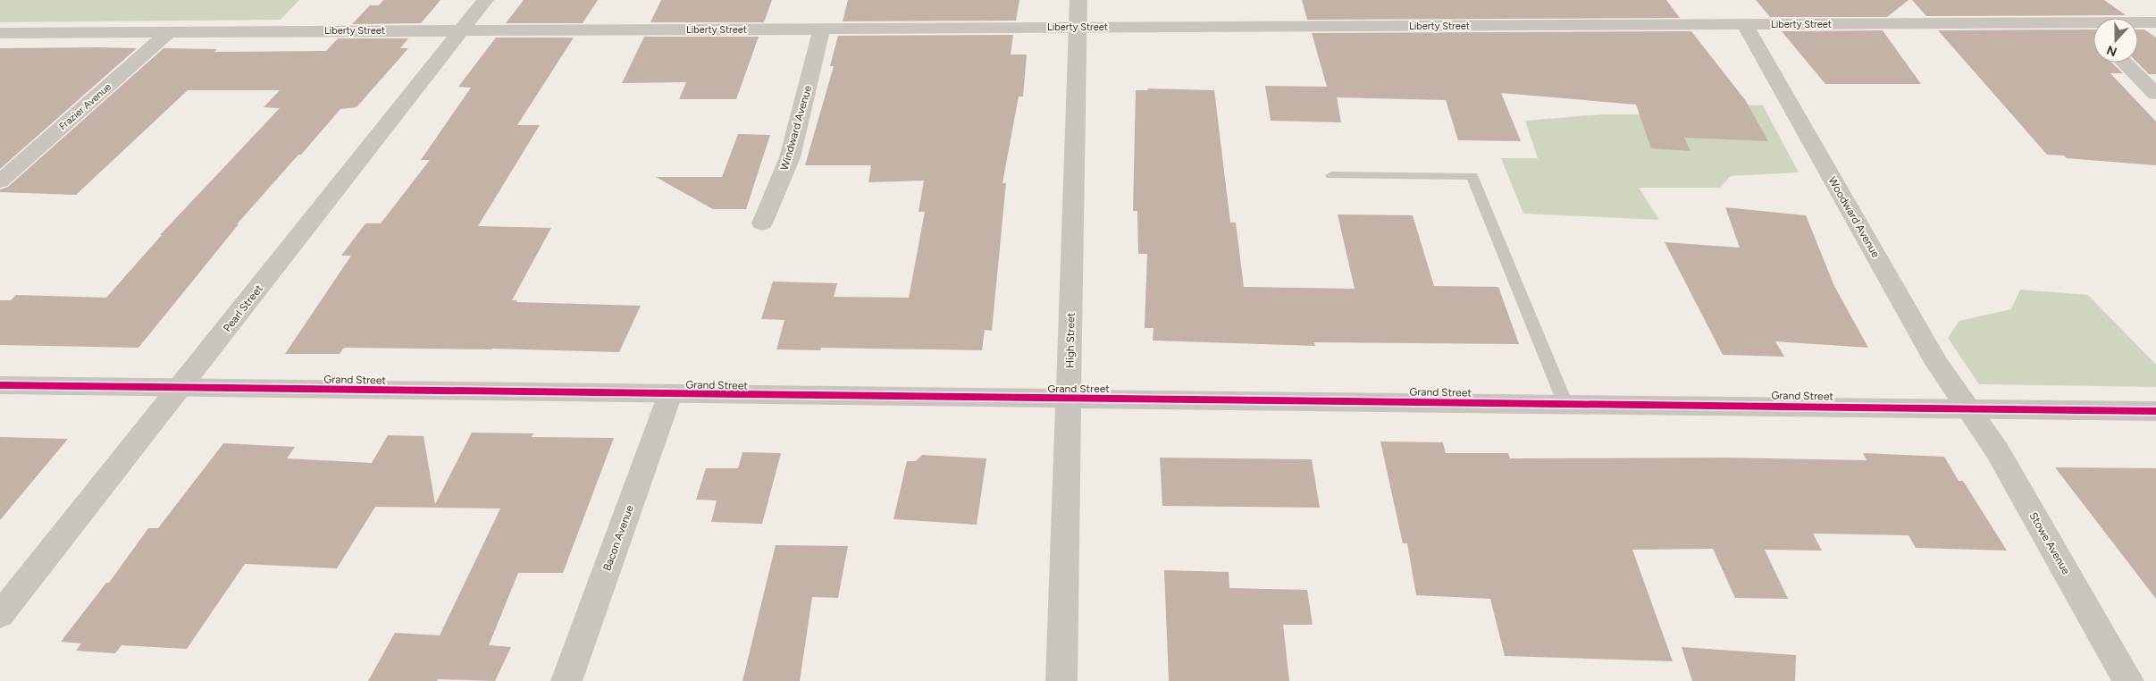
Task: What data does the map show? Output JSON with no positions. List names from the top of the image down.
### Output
{
  "streets": {
    "street": [
      "Liberty Street",
      "Frazier Avenue",
      "Windward Avenue",
      "Woodward Avenue",
      "Pearl Street",
      "High Street",
      "Grand Street",
      "Bacon Avenue",
      "Stowe Avenue"
    ]
  },
  "crossings": [
    ["Liberty Street", "Frazier Avenue"],
    ["Liberty Street", "Windward Avenue"],
    ["Liberty Street", "Woodward Avenue"],
    ["Liberty Street", "Pearl Street"],
    ["Liberty Street", "High Street"],
    ["Woodward Avenue", "Grand Street"],
    ["Woodward Avenue", "Stowe Avenue"],
    ["Pearl Street", "Grand Street"],
    ["High Street", "Grand Street"],
    ["Grand Street", "Bacon Avenue"],
    ["Grand Street", "Stowe Avenue"]
  ],
  "north": "bottom"
}
